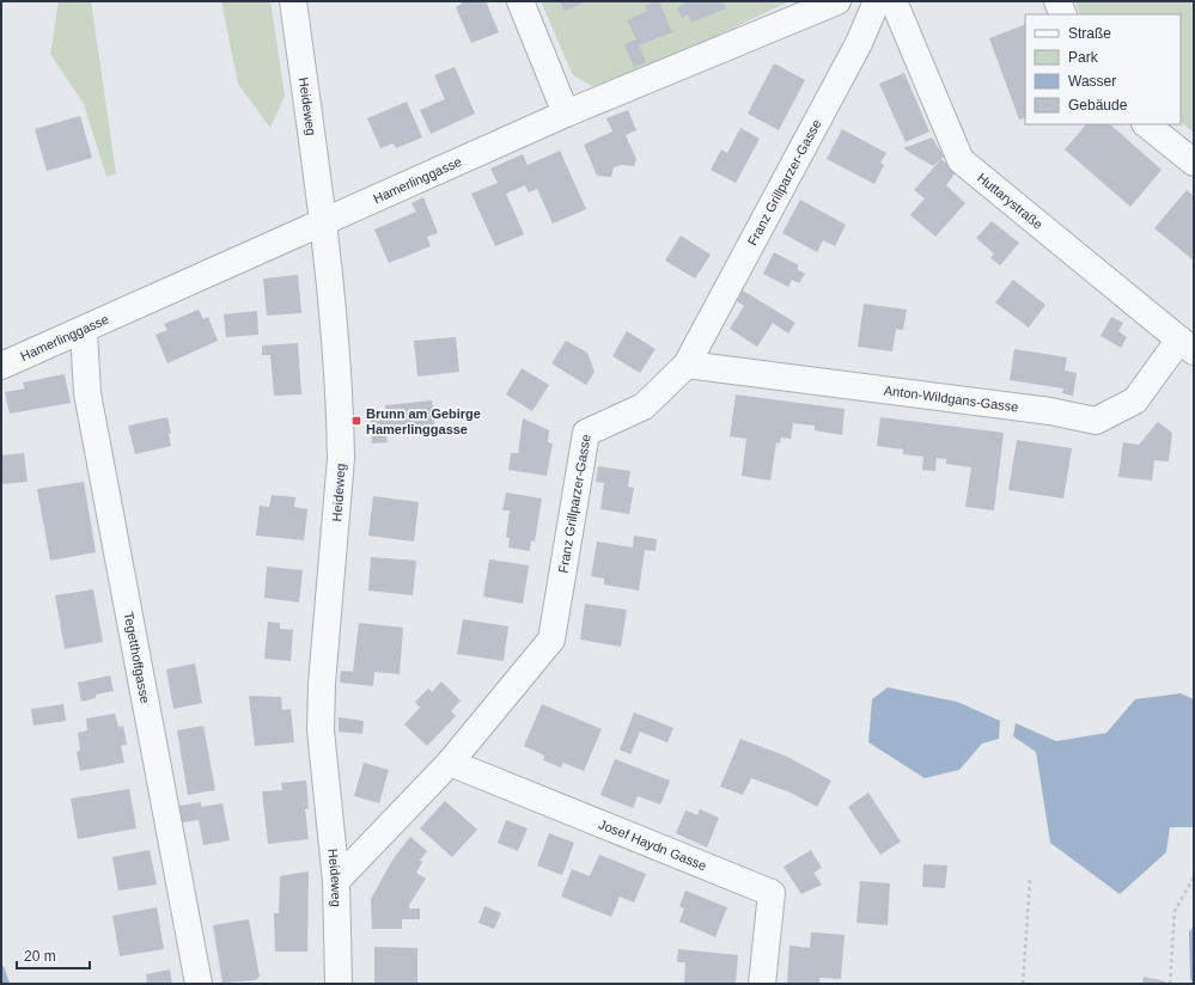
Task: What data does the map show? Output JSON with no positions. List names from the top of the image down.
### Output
{
  "streets": {
    "street": [
      "Heideweg",
      "Hamerlinggasse",
      "Franz Grillparzer-Gasse",
      "Huttarystraße",
      "Anton-Wildgans-Gasse",
      "Tegetthoffgasse",
      "Josef Haydn Gasse"
    ]
  },
  "crossings": [
    ["Heideweg", "Hamerlinggasse"],
    ["Heideweg", "Franz Grillparzer-Gasse"],
    ["Hamerlinggasse", "Tegetthoffgasse"],
    ["Franz Grillparzer-Gasse", "Anton-Wildgans-Gasse"],
    ["Franz Grillparzer-Gasse", "Josef Haydn Gasse"],
    ["Huttarystraße", "Anton-Wildgans-Gasse"]
  ],
  "places": {
    "transit": ["Brunn am Gebirge Hamerlinggasse"]
  },
  "legend": [
    "Straße",
    "Park",
    "Wasser",
    "Gebäude"
  ],
  "scale_bar": "20 m"
}
